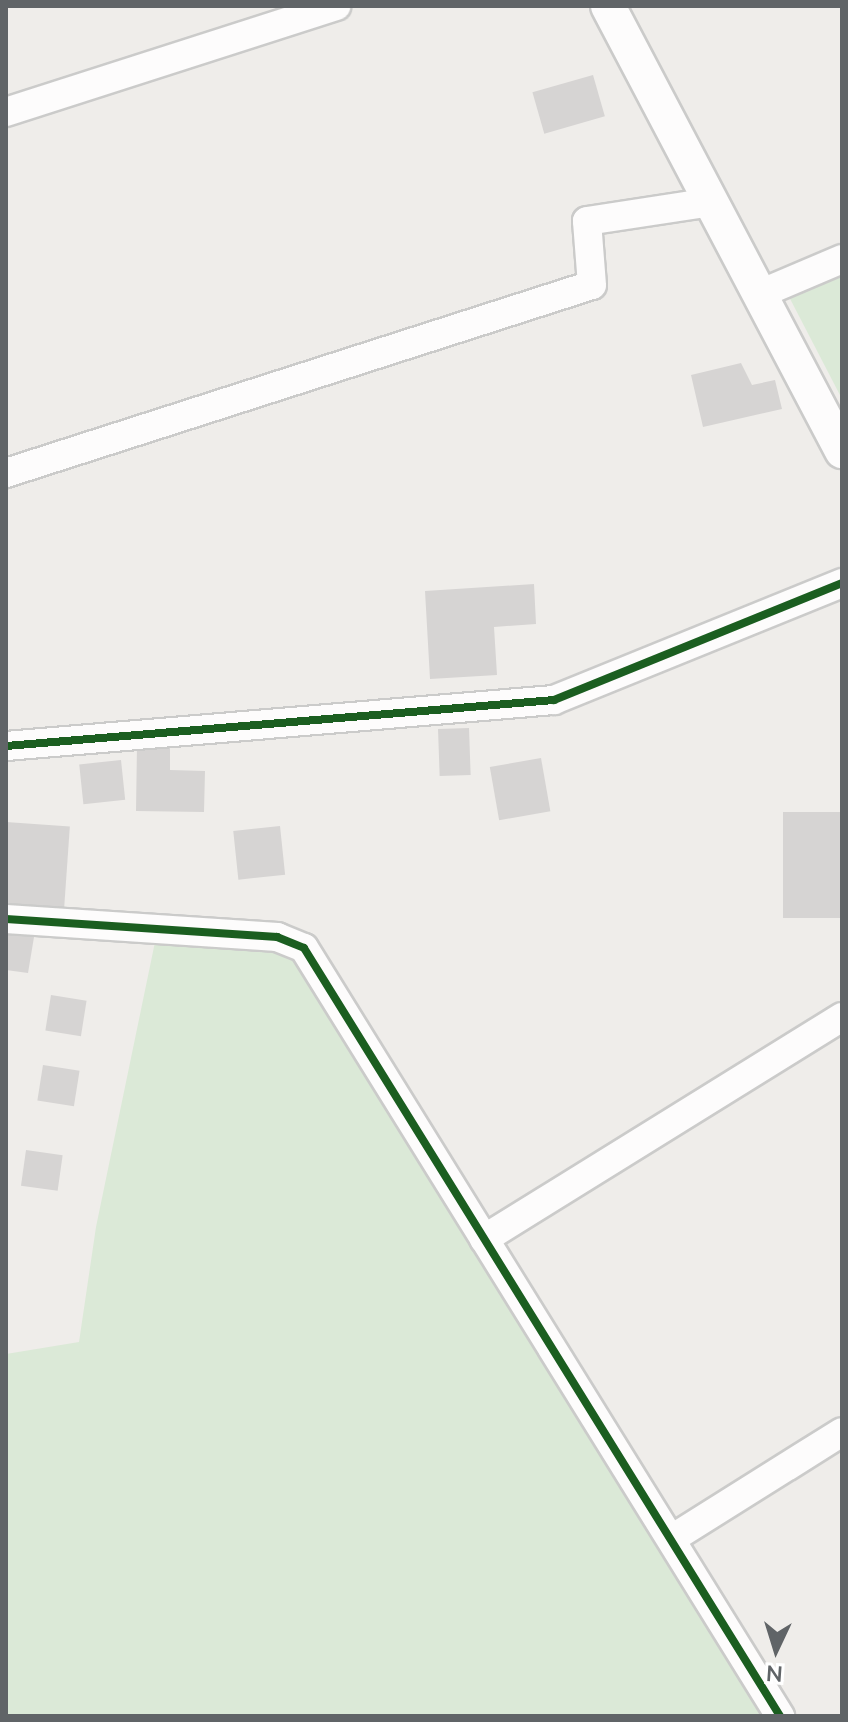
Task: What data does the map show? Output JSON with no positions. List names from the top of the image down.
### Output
{
  "north": "bottom"
}
